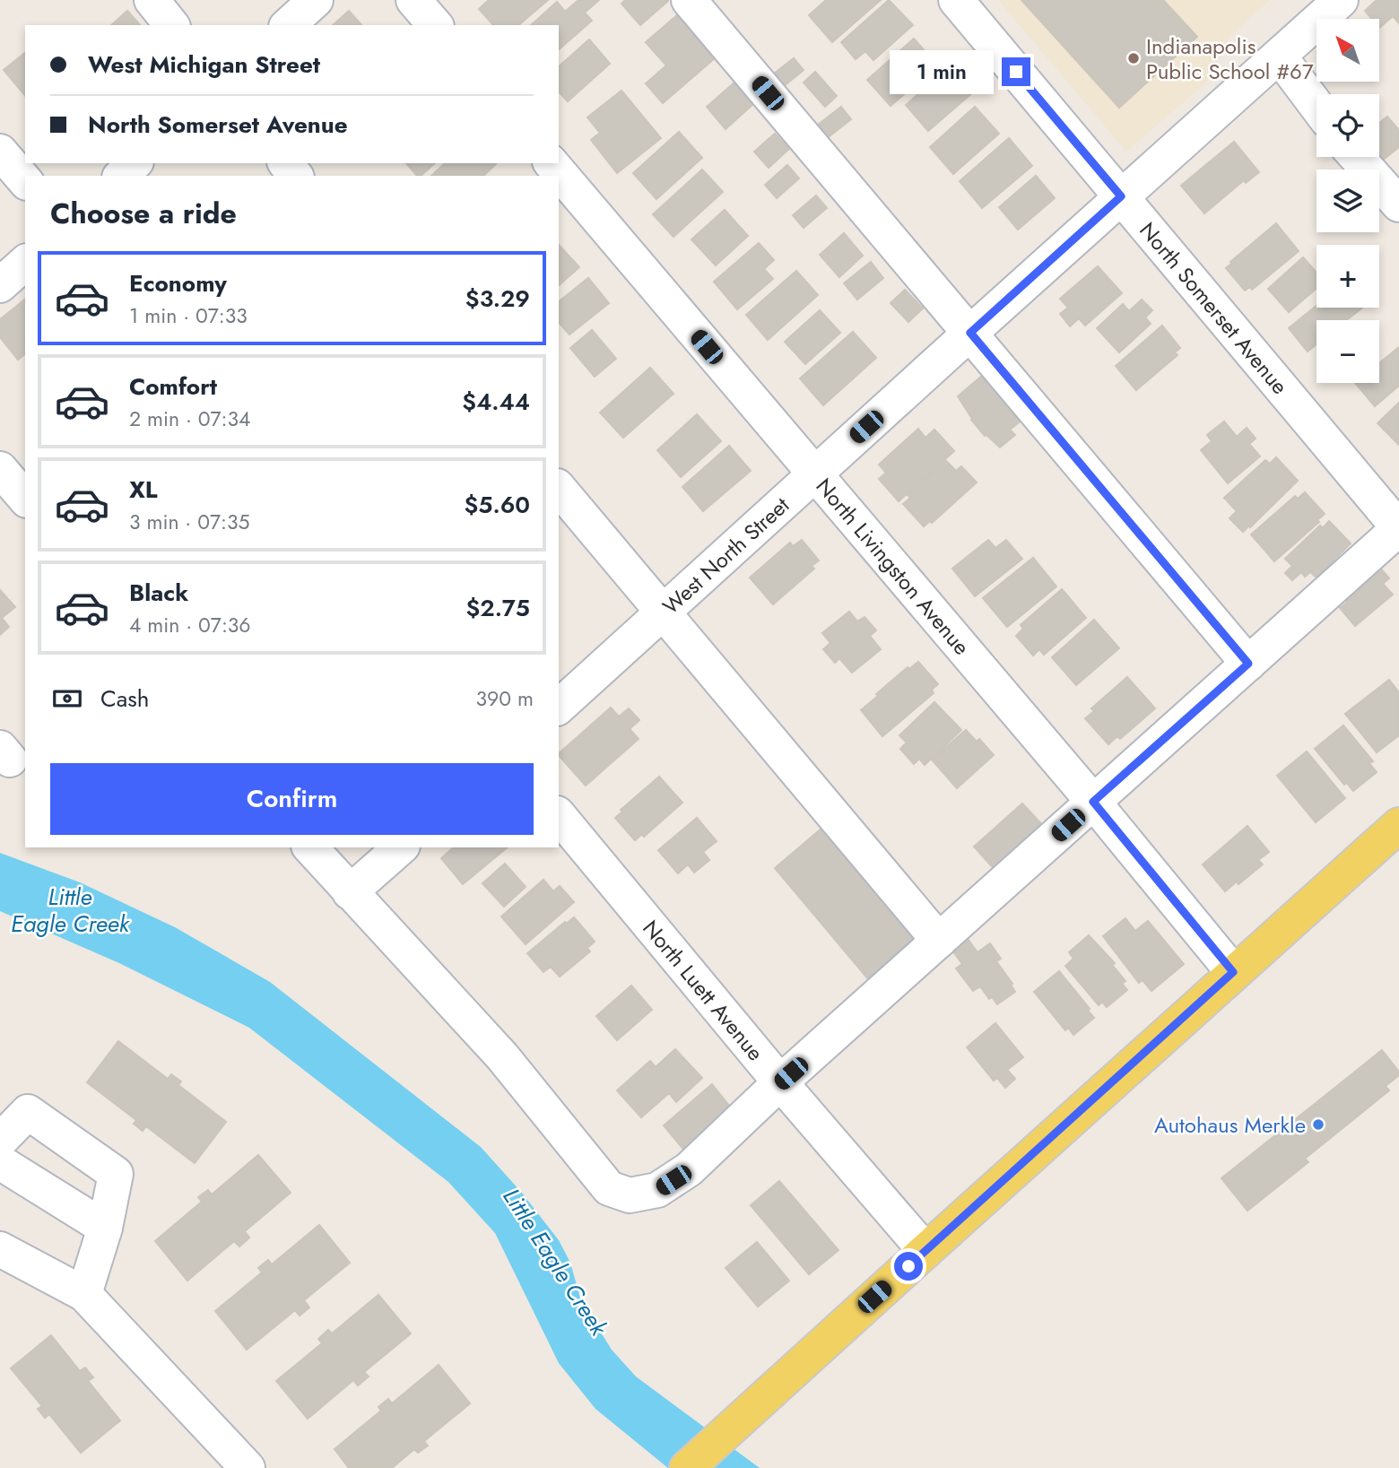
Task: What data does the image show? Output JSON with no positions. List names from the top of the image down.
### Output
{
  "streets": {
    "street": [
      "North Somerset Avenue",
      "West North Street",
      "North Livingston Avenue",
      "North Luett Avenue"
    ]
  },
  "crossings": [
    ["North Somerset Avenue", "West North Street"],
    ["West North Street", "North Livingston Avenue"]
  ],
  "water": ["Little Eagle Creek"],
  "places": ["Indianapolis Public School #67", "Autohaus Merkle"],
  "north": "top left",
  "page": {
    "map_buttons": ["+", "−"],
    "banner": ["West Michigan Street", "North Somerset Avenue"],
    "bubble": "1 min",
    "heading": "Choose a ride",
    "list": [
      {
        "name": "Economy",
        "note": "1 min · 07:33",
        "value": "$3.29"
      },
      {
        "name": "Comfort",
        "note": "2 min · 07:34",
        "value": "$4.44"
      },
      {
        "name": "XL",
        "note": "3 min · 07:35",
        "value": "$5.60"
      },
      {
        "name": "Black",
        "note": "4 min · 07:36",
        "value": "$2.75"
      }
    ],
    "pay": ["Cash", "390 m"],
    "buttons": "Confirm"
  }
}
